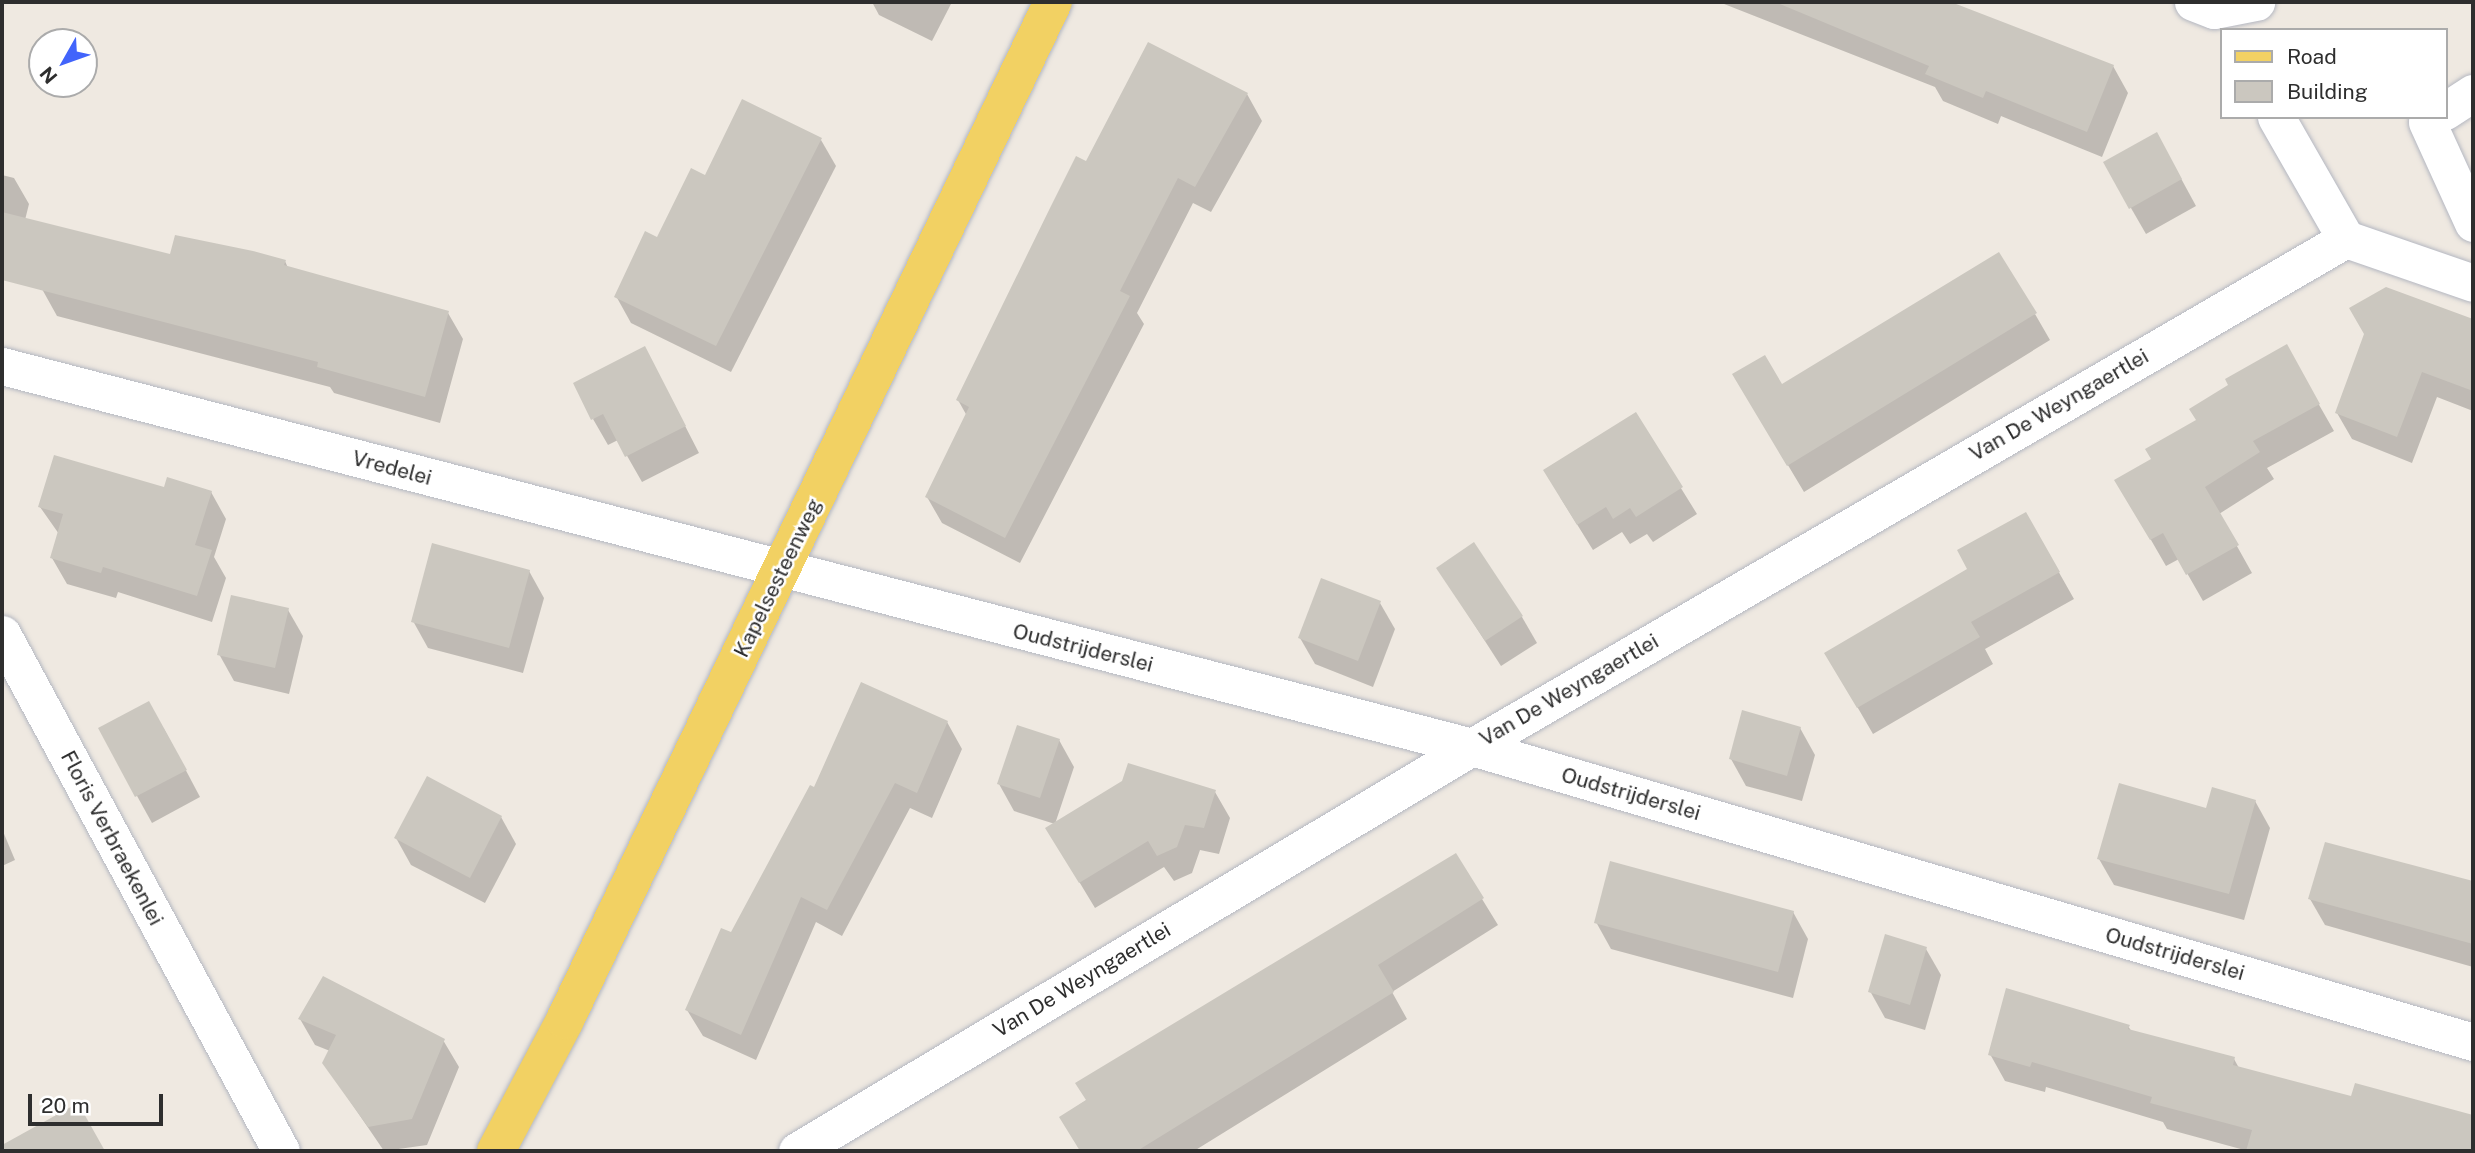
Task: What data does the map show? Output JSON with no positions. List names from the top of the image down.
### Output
{
  "streets": {
    "main road": ["Kapelsesteenweg"],
    "street": [
      "Van De Weyngaertlei",
      "Vredelei",
      "Oudstrijderslei",
      "Floris Verbraekenlei"
    ]
  },
  "crossings": [
    ["Van De Weyngaertlei", "Oudstrijderslei"],
    ["Vredelei", "Kapelsesteenweg"],
    ["Vredelei", "Oudstrijderslei"],
    ["Kapelsesteenweg", "Oudstrijderslei"]
  ],
  "legend": ["Road", "Building"],
  "scale_bar": "20 m",
  "north": "bottom left"
}
